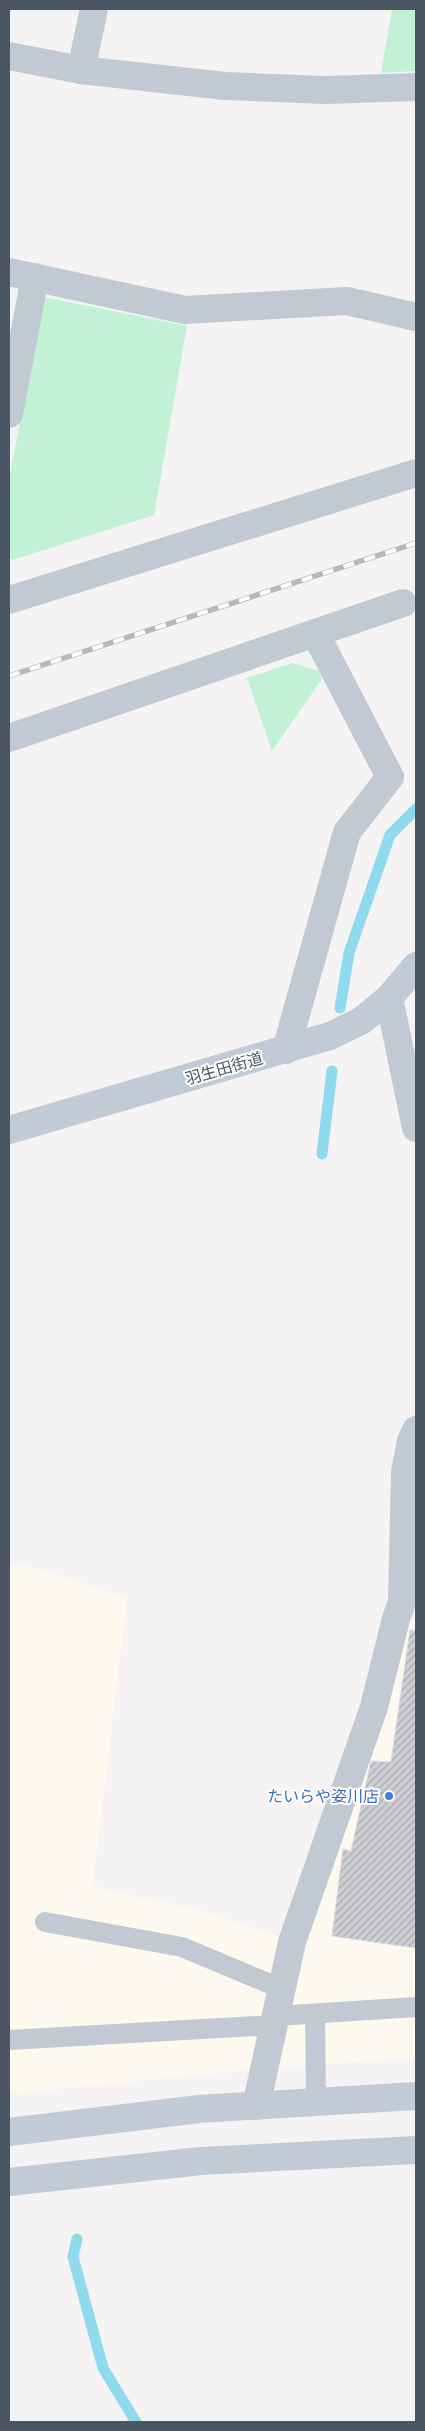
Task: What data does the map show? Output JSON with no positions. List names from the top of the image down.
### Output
{
  "streets": {
    "street": ["羽生田街道"]
  },
  "places": ["たいらや姿川店"]
}
